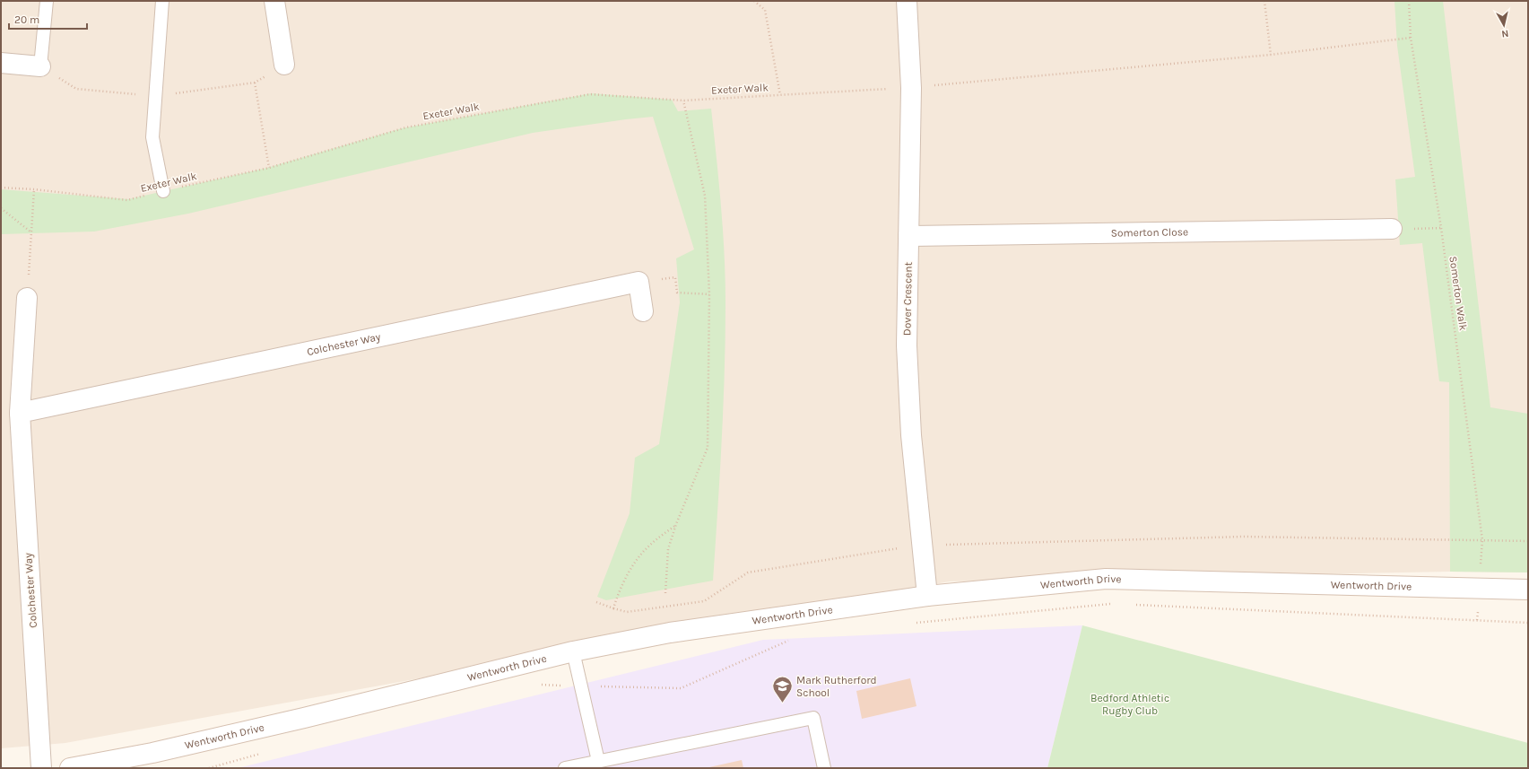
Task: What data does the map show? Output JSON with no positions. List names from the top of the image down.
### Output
{
  "streets": {
    "street": [
      "Somerton Close",
      "Dover Crescent",
      "Colchester Way",
      "Wentworth Drive"
    ],
    "path": ["Exeter Walk", "Somerton Walk"]
  },
  "crossings": [
    ["Exeter Walk", "Somerton Walk"],
    ["Exeter Walk", "Dover Crescent"],
    ["Somerton Close", "Dover Crescent"],
    ["Somerton Walk", "Wentworth Drive"],
    ["Dover Crescent", "Wentworth Drive"]
  ],
  "parks": ["Bedford Athletic Rugby Club"],
  "places": {
    "school or university": ["Mark Rutherford School"]
  },
  "scale_bar": "20 m",
  "north": "bottom"
}
